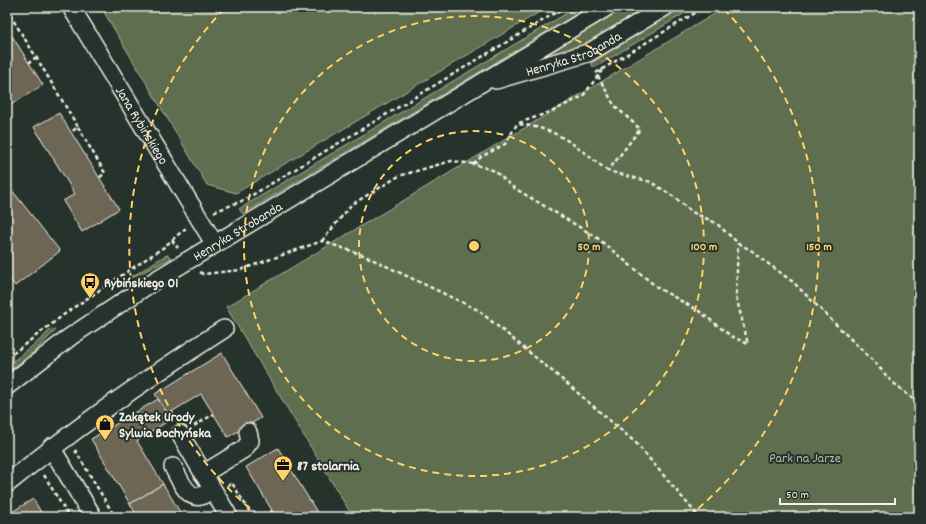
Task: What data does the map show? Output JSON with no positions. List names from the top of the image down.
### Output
{
  "streets": {
    "street": ["Henryka Strobanda", "Jana Rybińskiego"]
  },
  "crossings": [
    ["Henryka Strobanda", "Jana Rybińskiego"]
  ],
  "parks": ["Park na Jarze"],
  "places": {
    "bus stop": ["Rybińskiego 01"],
    "shop": ["Zakątek Urody Sylwia Bochyńska"],
    "office": ["87 stolarnia"]
  },
  "scale_bar": "50 m",
  "rings": ["50 m", "100 m", "150 m"]
}
